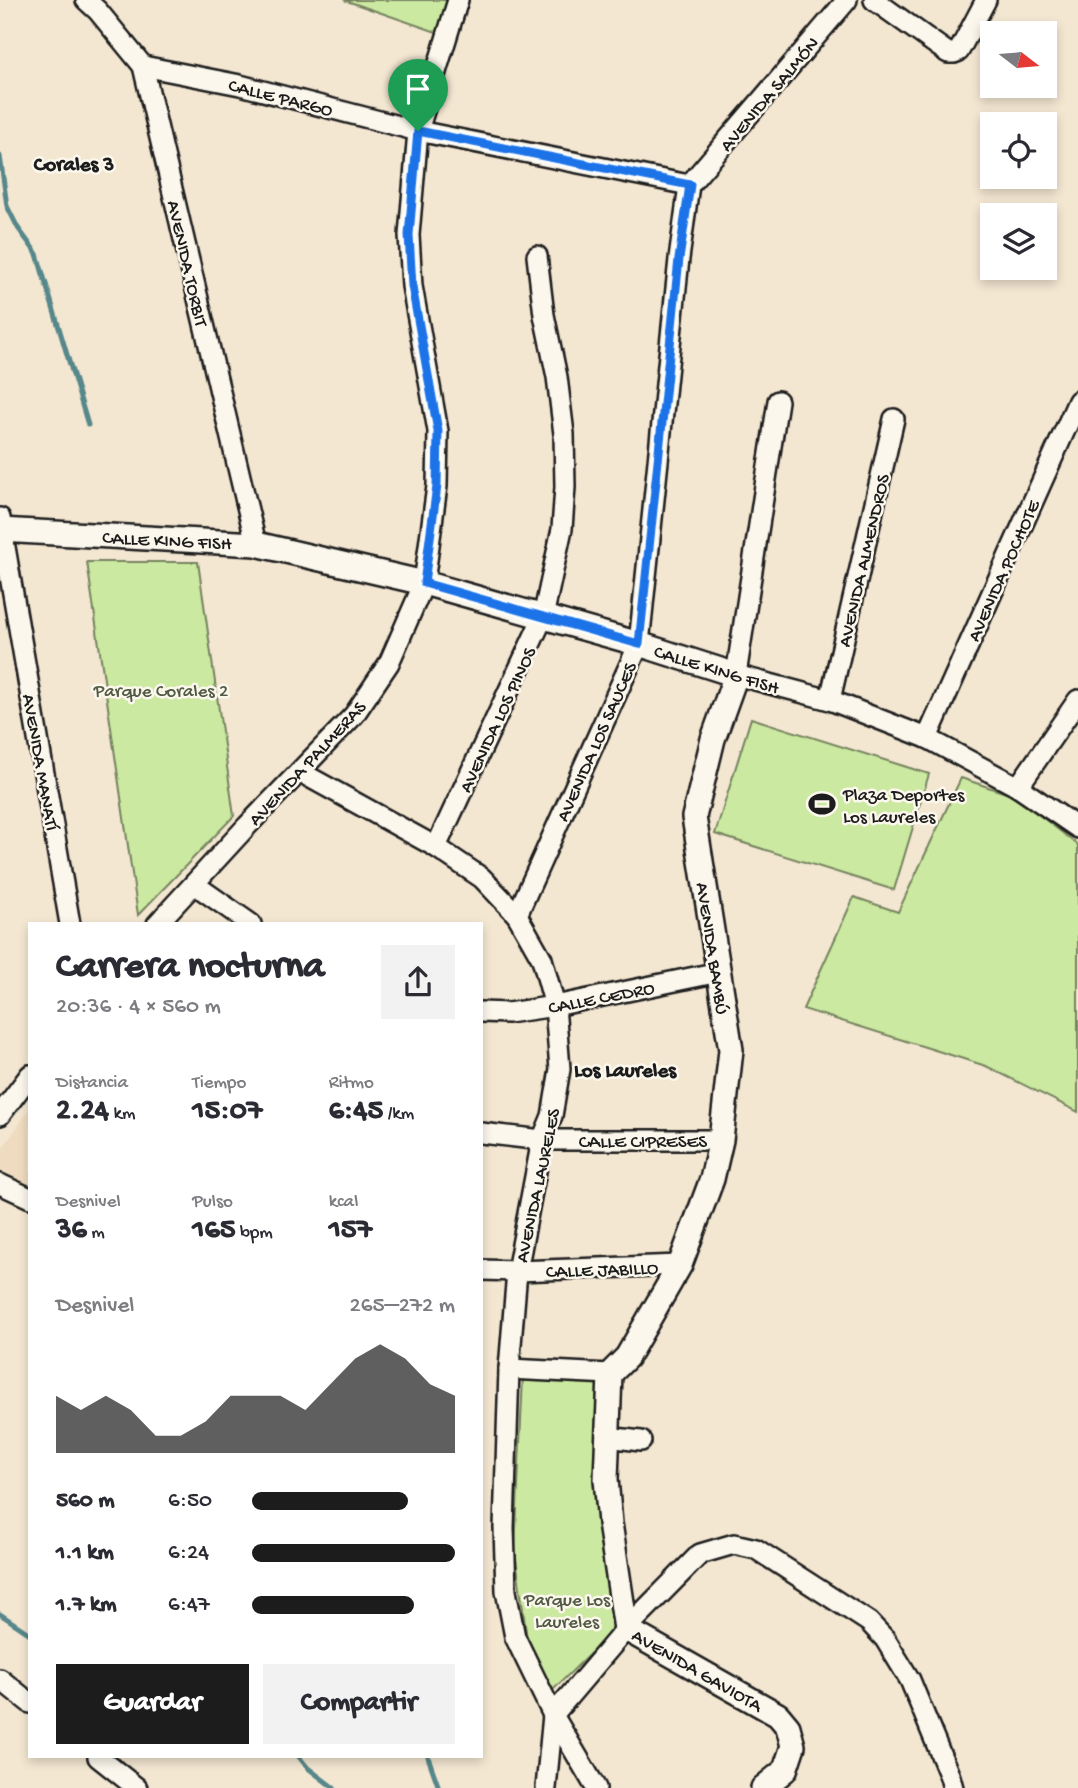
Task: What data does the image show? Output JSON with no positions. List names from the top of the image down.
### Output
{
  "streets": {
    "street": [
      "AVENIDA SALMÓN",
      "CALLE PARGO",
      "AVENIDA TORBIT",
      "CALLE KING FISH",
      "AVENIDA ALMENDROS",
      "AVENIDA POCHOTE",
      "AVENIDA LOS PINOS",
      "AVENIDA LOS SAUCES",
      "AVENIDA MANATÍ",
      "AVENIDA PALMERAS",
      "AVENIDA BAMBÚ",
      "CALLE CEDRO",
      "CALLE CIPRESES",
      "AVENIDA LAURELES",
      "CALLE JABILLO",
      "AVENIDA GAVIOTA"
    ]
  },
  "crossings": [
    ["AVENIDA SALMÓN", "CALLE PARGO"],
    ["AVENIDA SALMÓN", "AVENIDA LOS SAUCES"],
    ["CALLE PARGO", "AVENIDA TORBIT"],
    ["CALLE PARGO", "AVENIDA LOS SAUCES"],
    ["CALLE PARGO", "AVENIDA PALMERAS"],
    ["AVENIDA TORBIT", "CALLE KING FISH"],
    ["CALLE KING FISH", "AVENIDA ALMENDROS"],
    ["CALLE KING FISH", "AVENIDA POCHOTE"],
    ["CALLE KING FISH", "AVENIDA LOS PINOS"],
    ["CALLE KING FISH", "AVENIDA LOS SAUCES"],
    ["CALLE KING FISH", "AVENIDA MANATÍ"],
    ["CALLE KING FISH", "AVENIDA PALMERAS"],
    ["CALLE KING FISH", "AVENIDA BAMBÚ"],
    ["AVENIDA LOS PINOS", "AVENIDA LAURELES"],
    ["AVENIDA LOS SAUCES", "AVENIDA LAURELES"],
    ["AVENIDA PALMERAS", "AVENIDA LAURELES"],
    ["AVENIDA BAMBÚ", "CALLE CEDRO"],
    ["AVENIDA BAMBÚ", "CALLE CIPRESES"],
    ["AVENIDA BAMBÚ", "CALLE JABILLO"],
    ["AVENIDA BAMBÚ", "AVENIDA GAVIOTA"],
    ["CALLE CEDRO", "AVENIDA LAURELES"],
    ["CALLE CIPRESES", "AVENIDA LAURELES"],
    ["AVENIDA LAURELES", "CALLE JABILLO"]
  ],
  "districts": ["Corales 3", "Los Laureles"],
  "parks": ["Parque Corales 2", "Parque Los Laureles"],
  "places": {
    "sports": ["Plaza Deportes Los Laureles"]
  },
  "north": "right",
  "page": {
    "heading": ["Carrera nocturna", "20:36 · 4 × 560 m"],
    "stats": [
      ["Distancia", "2.24 km"],
      ["Tiempo", "15:07"],
      ["Ritmo", "6:45 /km"],
      ["Desnivel", "36 m"],
      ["Pulso", "165 bpm"],
      ["kcal", "157"]
    ],
    "chart": ["Desnivel", "265–272 m"],
    "list": [
      {
        "name": "560 m",
        "note": "6:50"
      },
      {
        "name": "1.1 km",
        "note": "6:24"
      },
      {
        "name": "1.7 km",
        "note": "6:47"
      }
    ],
    "buttons": ["Guardar", "Compartir"]
  }
}
